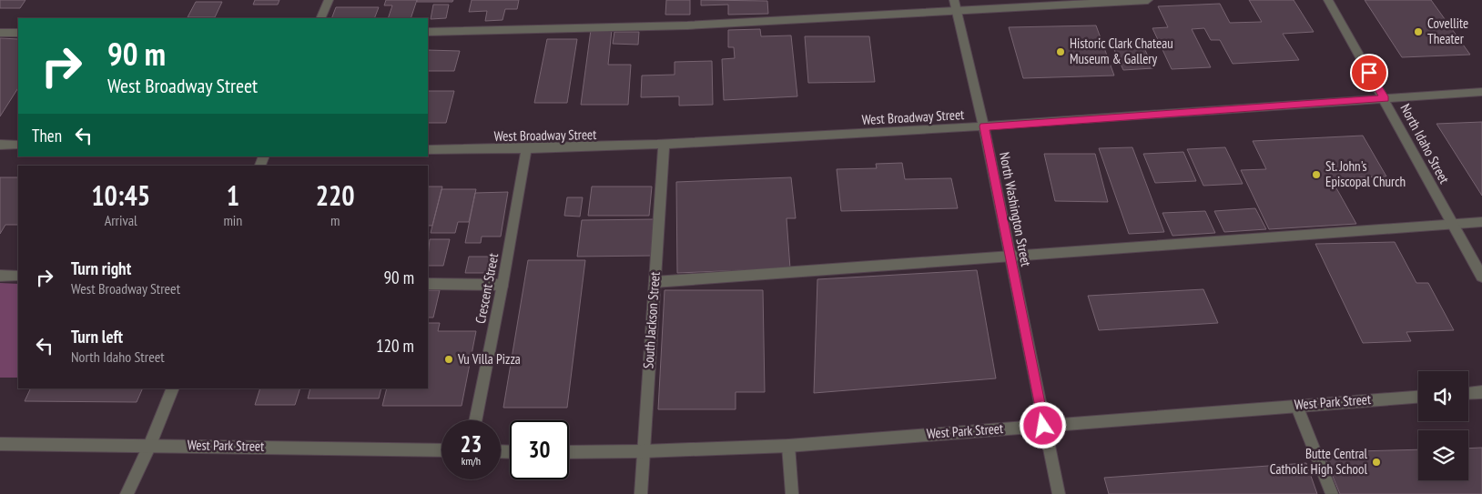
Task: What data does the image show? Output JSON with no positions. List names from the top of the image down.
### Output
{
  "streets": {
    "street": [
      "West Broadway Street",
      "North Idaho Street",
      "North Washington Street",
      "Crescent Street",
      "South Jackson Street",
      "West Park Street"
    ]
  },
  "crossings": [
    ["West Broadway Street", "North Idaho Street"],
    ["West Broadway Street", "North Washington Street"],
    ["West Broadway Street", "Crescent Street"],
    ["West Broadway Street", "South Jackson Street"],
    ["North Washington Street", "West Park Street"],
    ["South Jackson Street", "West Park Street"]
  ],
  "places": [
    "Covellite Theater",
    "Historic Clark Chateau Museum & Gallery",
    "St. John's Episcopal Church",
    "Vu Villa Pizza",
    "Butte Central Catholic High School"
  ],
  "page": {
    "turn": ["90 m", "West Broadway Street"],
    "then": "Then",
    "eta": [
      "10:45",
      "Arrival",
      "1",
      "min",
      "220",
      "m"
    ],
    "list": [
      {
        "name": "Turn right",
        "note": "West Broadway Street",
        "value": "90 m"
      },
      {
        "name": "Turn left",
        "note": "North Idaho Street",
        "value": "120 m"
      }
    ],
    "speed": "23 km/h",
    "limit": "30"
  }
}
